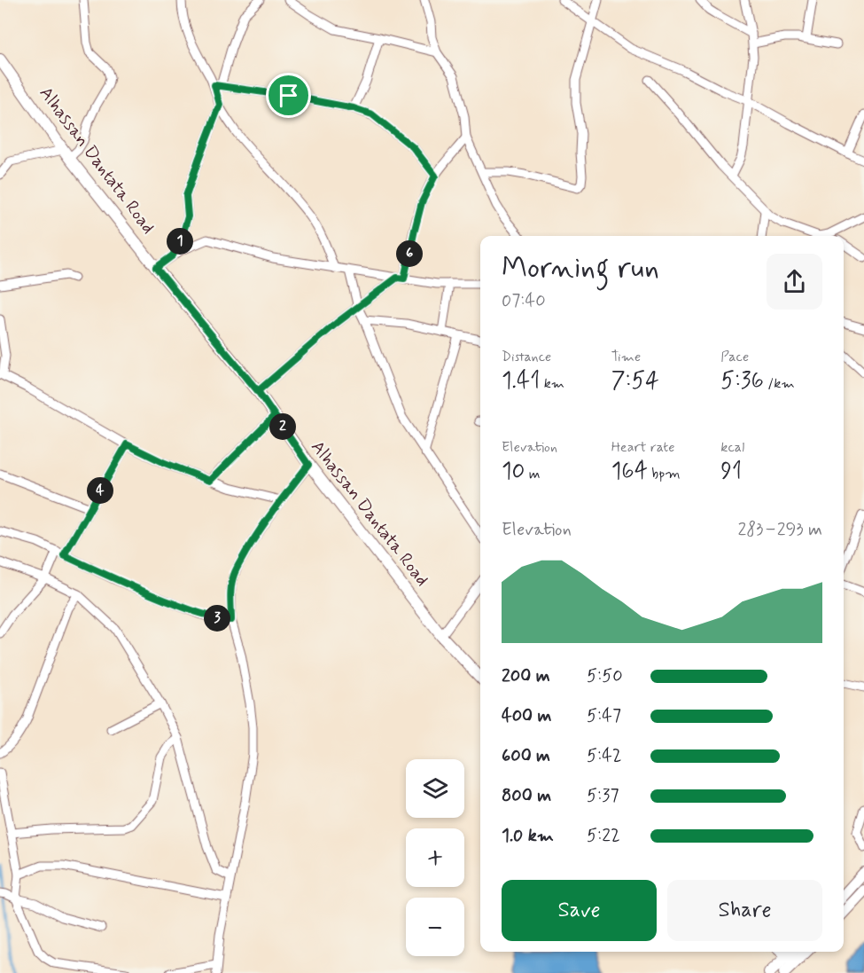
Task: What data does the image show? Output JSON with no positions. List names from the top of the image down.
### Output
{
  "streets": {
    "street": ["Alhassan Dantata Road"]
  },
  "page": {
    "pins": [
      "1",
      "6",
      "2",
      "4",
      "3"
    ],
    "heading": ["Morning run", "07:40"],
    "stats": [
      ["Distance", "1.41 km"],
      ["Time", "7:54"],
      ["Pace", "5:36 /km"],
      ["Elevation", "10 m"],
      ["Heart rate", "164 bpm"],
      ["kcal", "91"]
    ],
    "chart": ["Elevation", "283–293 m"],
    "list": [
      {
        "name": "200 m",
        "note": "5:50"
      },
      {
        "name": "400 m",
        "note": "5:47"
      },
      {
        "name": "600 m",
        "note": "5:42"
      },
      {
        "name": "800 m",
        "note": "5:37"
      },
      {
        "name": "1.0 km",
        "note": "5:22"
      }
    ],
    "map_buttons": ["+", "−"],
    "buttons": ["Save", "Share"]
  }
}
